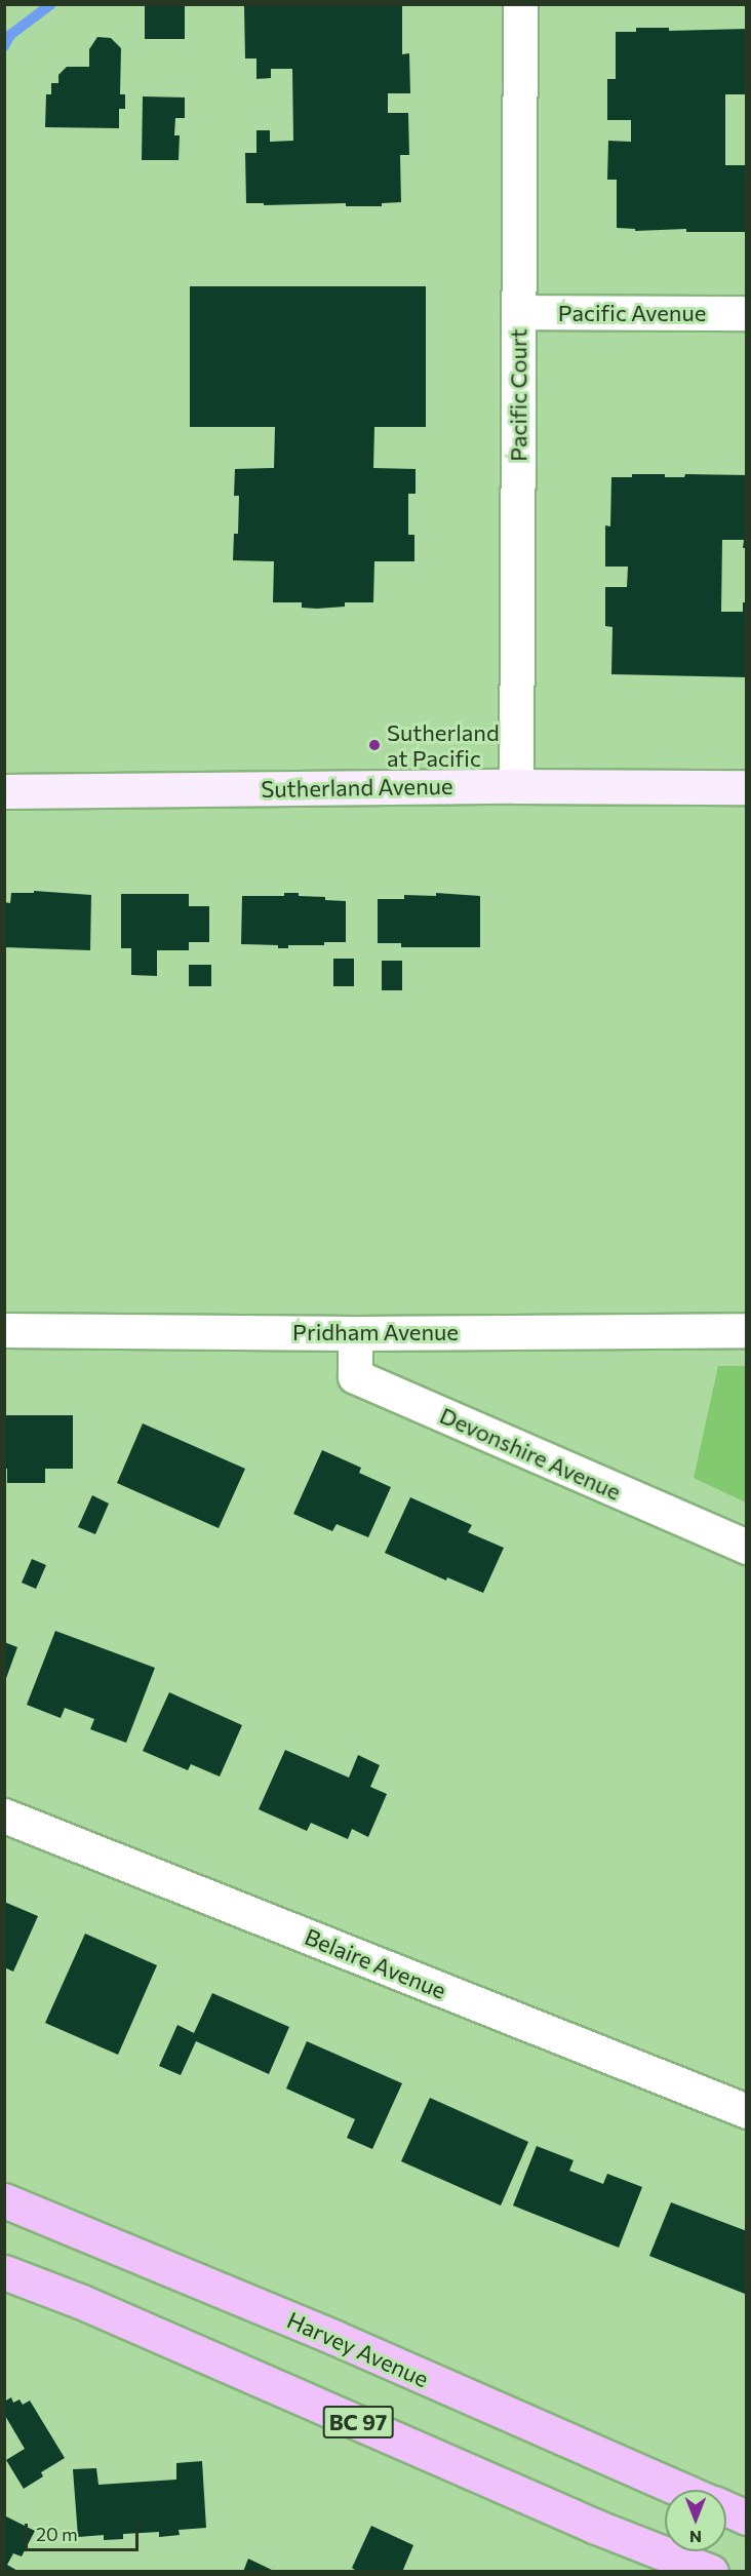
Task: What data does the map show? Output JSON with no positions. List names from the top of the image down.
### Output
{
  "streets": {
    "highway": ["Harvey Avenue", "BC 97"],
    "street": [
      "Pacific Avenue",
      "Pacific Court",
      "Sutherland Avenue",
      "Pridham Avenue",
      "Devonshire Avenue",
      "Belaire Avenue"
    ]
  },
  "crossings": [
    ["Pacific Avenue", "Pacific Court"],
    ["Pacific Court", "Sutherland Avenue"],
    ["Pridham Avenue", "Devonshire Avenue"]
  ],
  "places": ["Sutherland at Pacific"],
  "scale_bar": "20 m",
  "north": "bottom"
}
